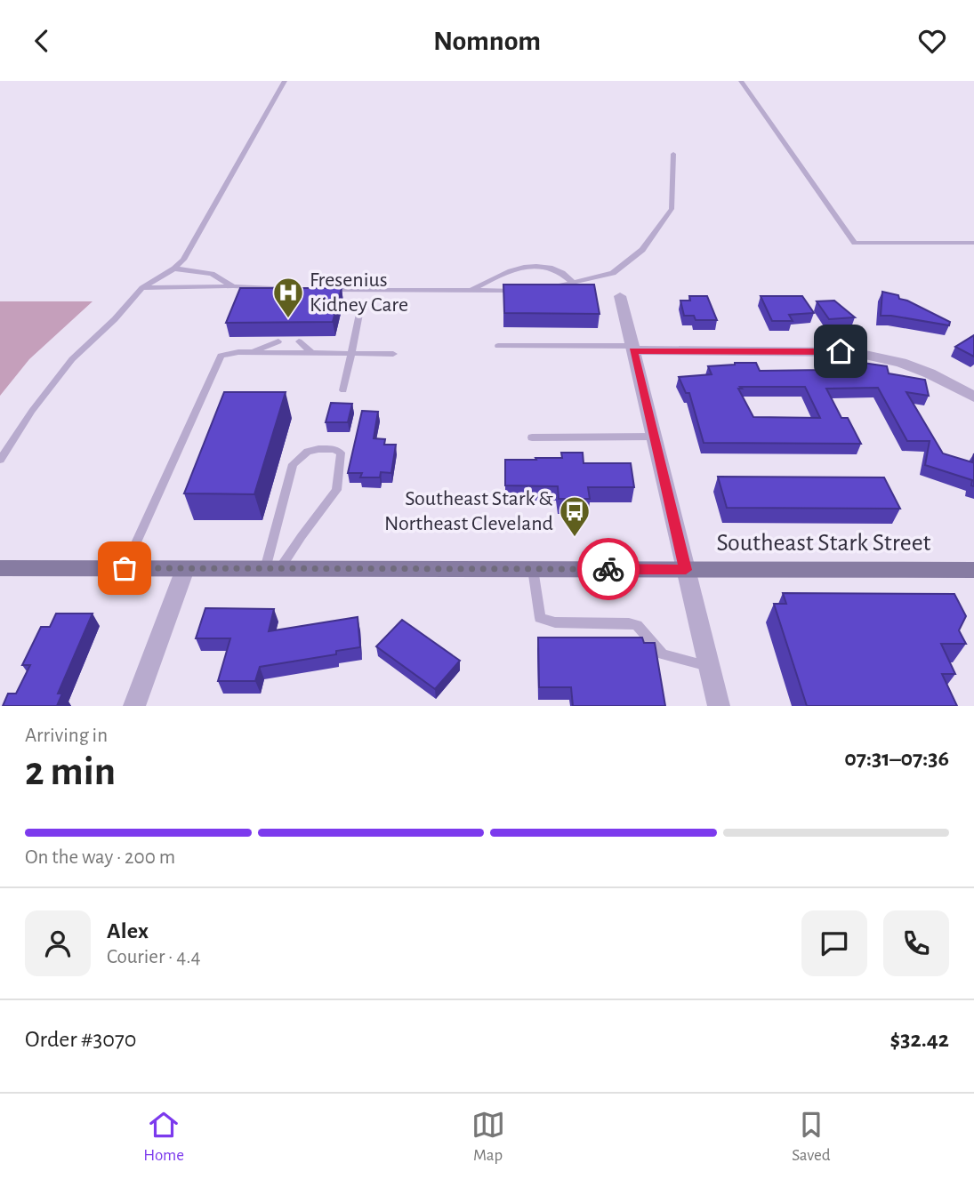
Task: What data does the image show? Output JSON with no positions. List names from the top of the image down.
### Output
{
  "streets": {
    "main road": ["Southeast Stark Street"]
  },
  "places": {
    "hospital": ["Fresenius Kidney Care"],
    "bus stop": ["Southeast Stark & Northeast Cleveland"]
  },
  "page": {
    "header": "Nomnom",
    "heading": ["2 min", "Arriving in", "07:31–07:36"],
    "panel": [
      "Alex",
      "Courier · 4.4",
      "Order #3070",
      "$32.42"
    ],
    "bar": "On the way · 200 m",
    "tabs": ["Home", "Map", "Saved"]
  }
}
